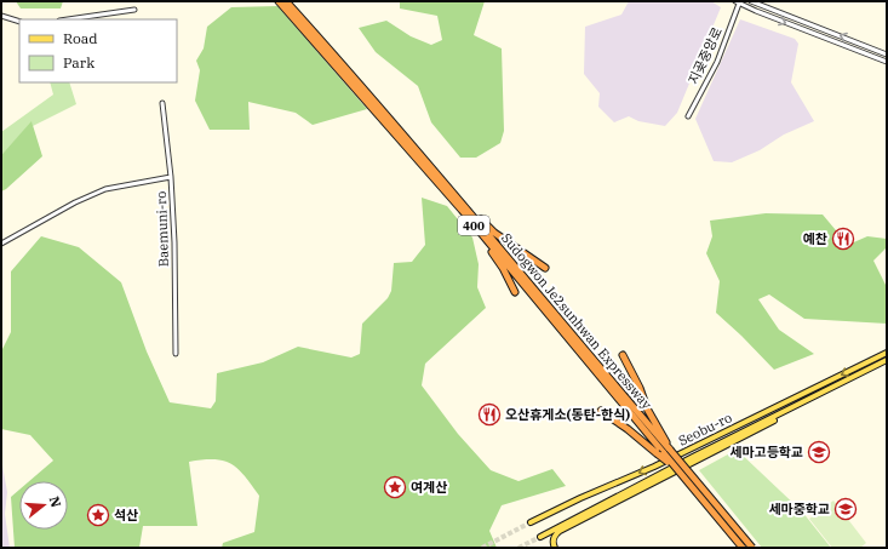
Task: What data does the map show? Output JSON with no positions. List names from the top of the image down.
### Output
{
  "streets": {
    "highway": ["400", "Sudogwon Je2sunhwan Expressway"],
    "main road": ["Seobu-ro"],
    "street": ["지곶중앙로", "Baemuni-ro"]
  },
  "crossings": [
    ["400", "Sudogwon Je2sunhwan Expressway"]
  ],
  "places": {
    "restaurant": ["예찬", "오산휴게소(동탄-한식)"],
    "school or university": ["세마고등학교", "세마중학교"],
    "place": ["여계산", "석산"]
  },
  "legend": ["Road", "Park"],
  "north": "right"
}
